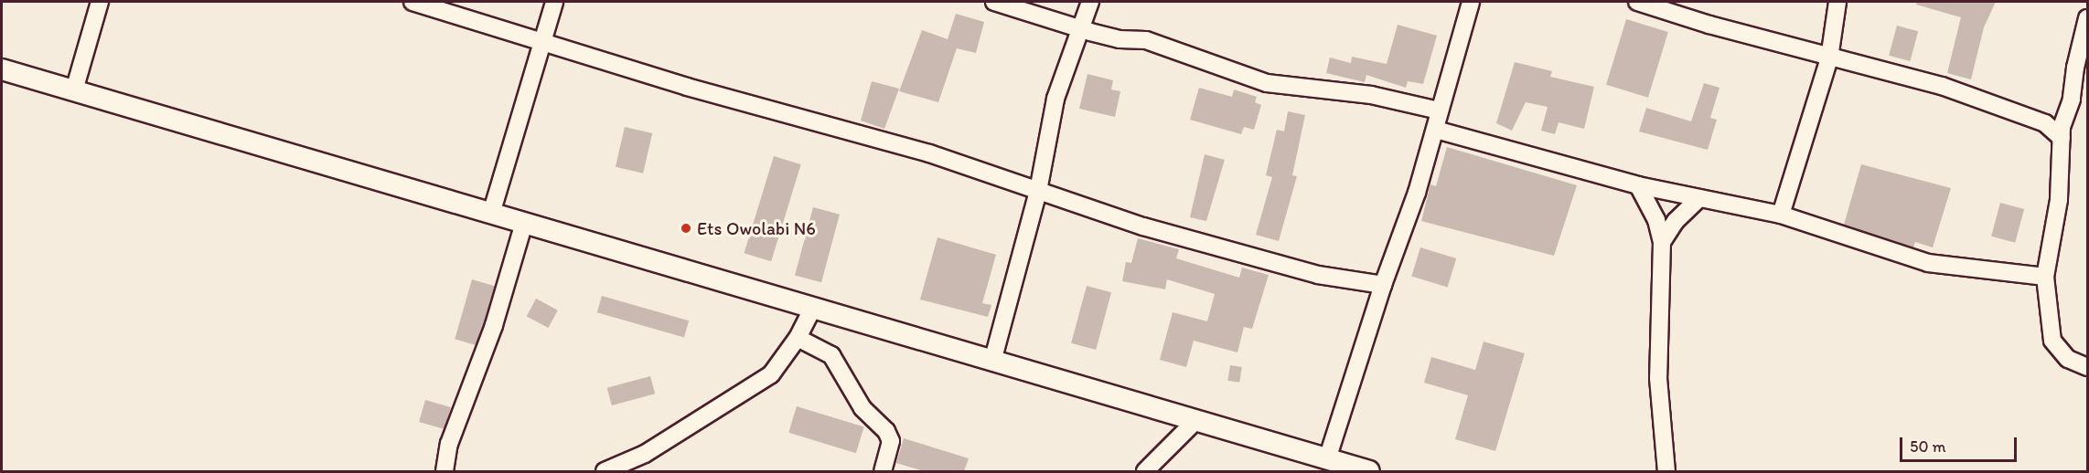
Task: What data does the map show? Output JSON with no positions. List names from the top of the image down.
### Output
{
  "places": ["Ets Owolabi N6"],
  "scale_bar": "50 m"
}
